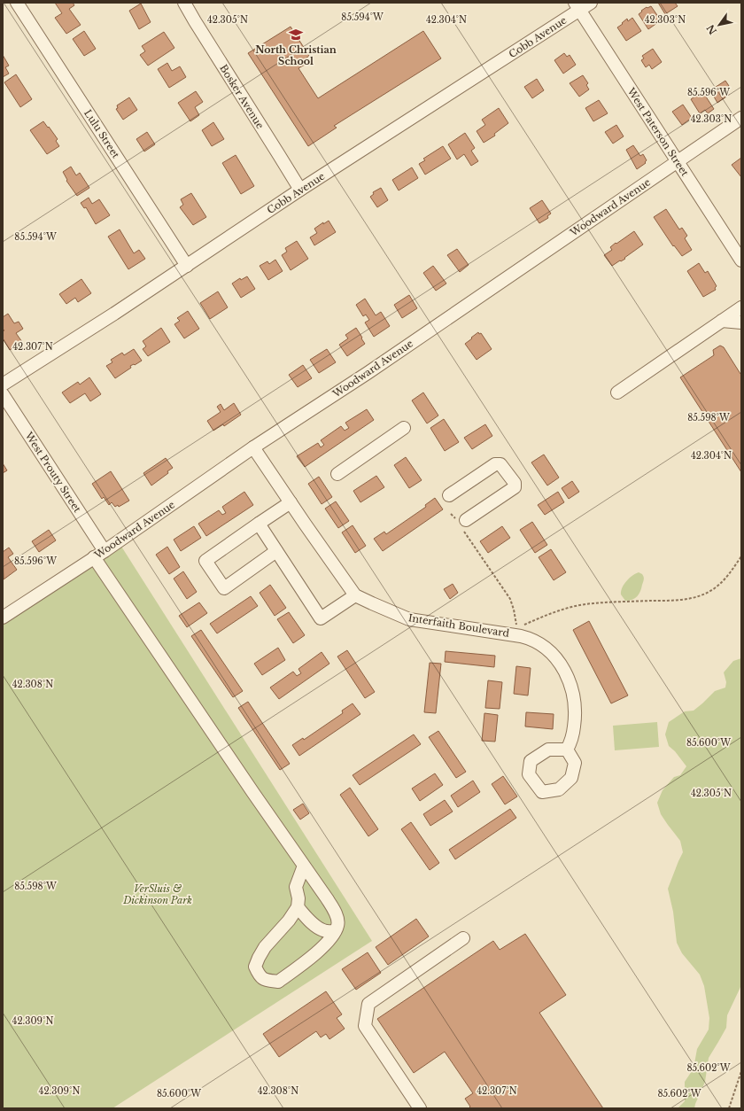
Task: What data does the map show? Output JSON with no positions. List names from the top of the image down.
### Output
{
  "streets": {
    "street": [
      "Cobb Avenue",
      "Bosker Avenue",
      "West Paterson Street",
      "Lulu Street",
      "Woodward Avenue",
      "West Prouty Street",
      "Interfaith Boulevard"
    ]
  },
  "crossings": [
    ["Cobb Avenue", "Bosker Avenue"],
    ["Cobb Avenue", "West Paterson Street"],
    ["Cobb Avenue", "Lulu Street"],
    ["West Paterson Street", "Woodward Avenue"],
    ["Woodward Avenue", "West Prouty Street"],
    ["Woodward Avenue", "Interfaith Boulevard"]
  ],
  "parks": ["VerSluis & Dickinson Park"],
  "places": {
    "school or university": ["North Christian School"]
  },
  "north": "bottom left",
  "coordinates": [
    "85.594°W",
    "42.305°N",
    "42.304°N",
    "42.303°N",
    "85.596°W",
    "42.307°N",
    "85.598°W",
    "42.308°N",
    "85.600°W",
    "42.309°N",
    "85.602°W"
  ]
}
